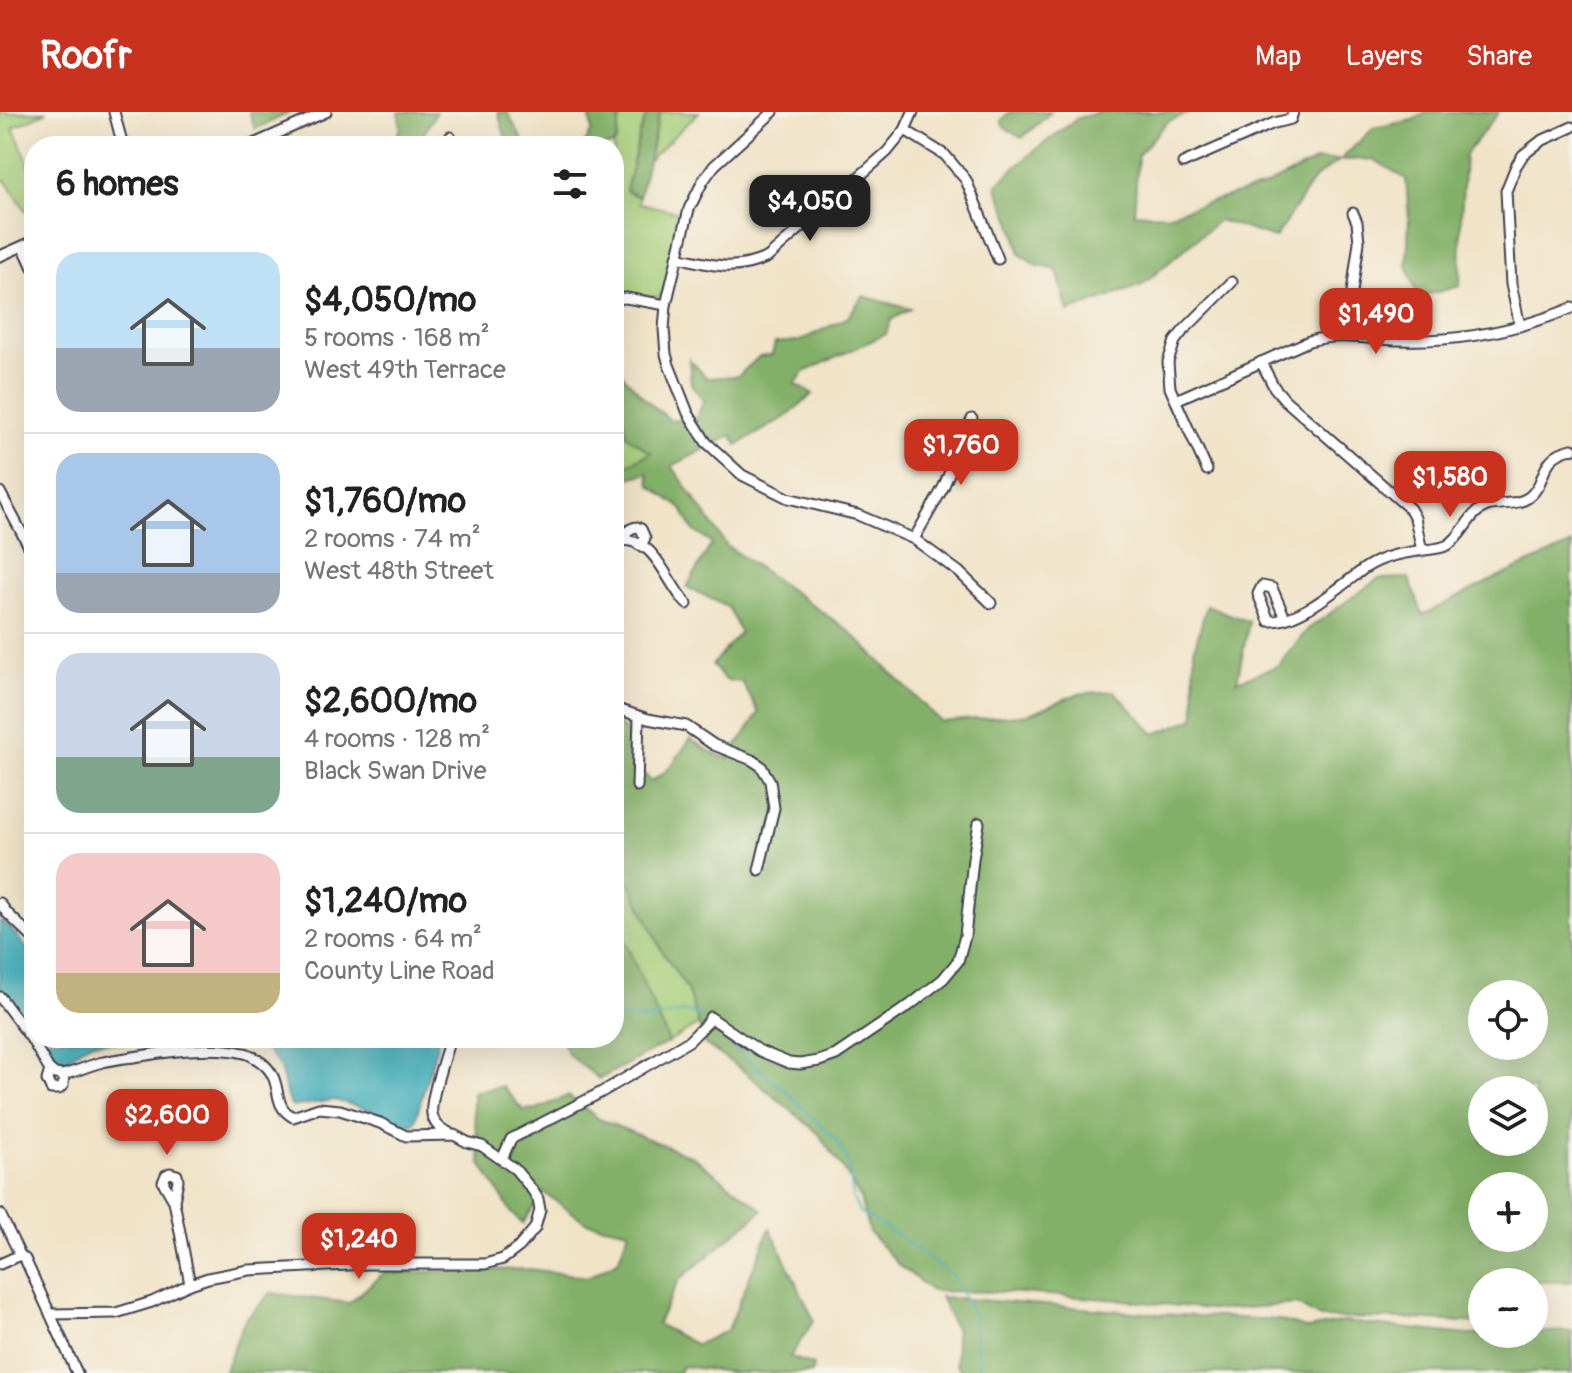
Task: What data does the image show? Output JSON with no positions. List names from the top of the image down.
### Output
{
  "page": {
    "header": "Roofr",
    "nav": ["Map", "Layers", "Share"],
    "heading": "6 homes",
    "price": [
      "$4,050",
      "$1,490",
      "$1,760",
      "$1,580",
      "$2,600",
      "$1,240"
    ],
    "list": [
      {
        "name": "$4,050/mo",
        "note": "5 rooms · 168 m² · West 49th Terrace"
      },
      {
        "name": "$1,760/mo",
        "note": "2 rooms · 74 m² · West 48th Street"
      },
      {
        "name": "$2,600/mo",
        "note": "4 rooms · 128 m² · Black Swan Drive"
      },
      {
        "name": "$1,240/mo",
        "note": "2 rooms · 64 m² · County Line Road"
      }
    ],
    "map_buttons": ["+", "−"]
  }
}
